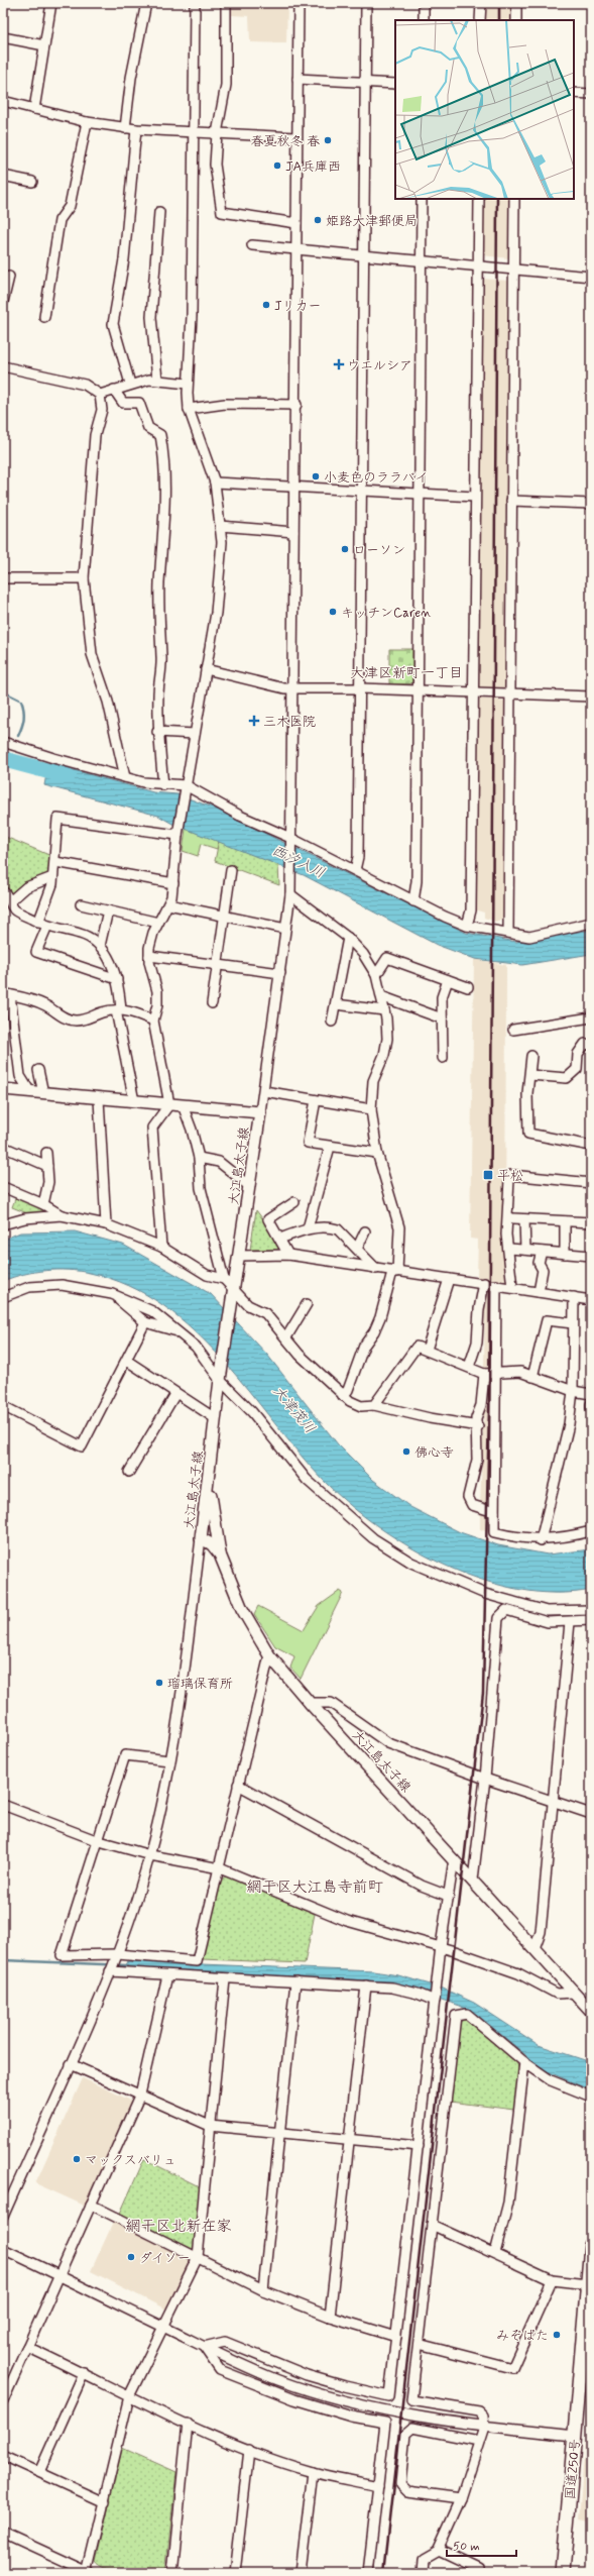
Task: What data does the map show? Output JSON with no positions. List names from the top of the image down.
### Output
{
  "streets": {
    "highway": ["国道250号"],
    "main road": ["大江島太子線"]
  },
  "districts": ["大津区新町一丁目", "網干区大江島寺前町", "網干区北新在家"],
  "water": ["西汐入川", "大津茂川"],
  "places": {
    "other": [
      "春夏秋冬 春",
      "JA兵庫西",
      "姫路大津郵便局",
      "Jリカー",
      "小麦色のララバイ",
      "ローソン",
      "キッチンCaren",
      "佛心寺",
      "瑠璃保育所",
      "マックスバリュ",
      "ダイソー",
      "みぞばた"
    ],
    "health": ["ウエルシア", "三木医院"],
    "transit": ["平松"]
  },
  "scale_bar": "50 m"
}
